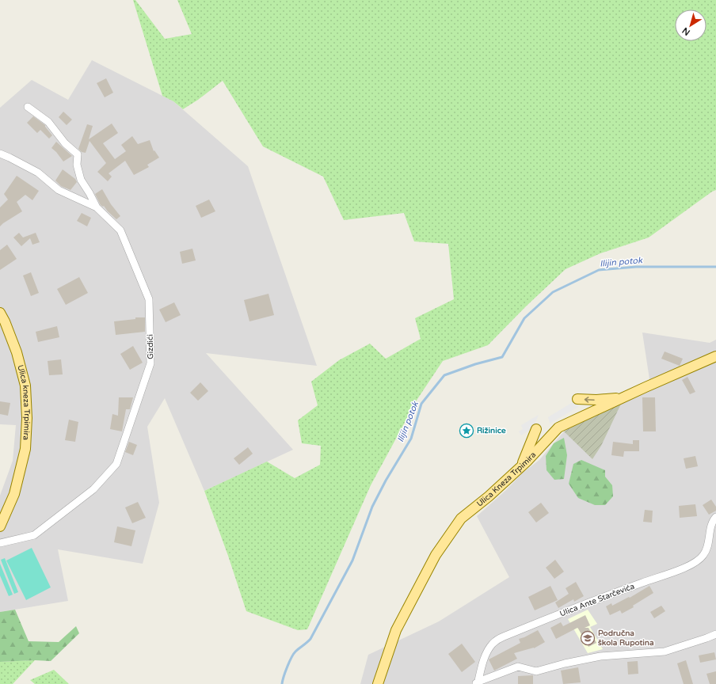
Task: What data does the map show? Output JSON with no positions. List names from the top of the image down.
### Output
{
  "streets": {
    "main road": ["Ulica kneza Trpimira", "Ulica Kneza Trpimira"],
    "street": ["Gizdići", "Ulica Ante Starčevića"]
  },
  "water": ["Ilijin potok"],
  "places": {
    "place": ["Rižinice"],
    "school or university": ["Područna škola Rupotina"]
  },
  "north": "bottom left"
}
